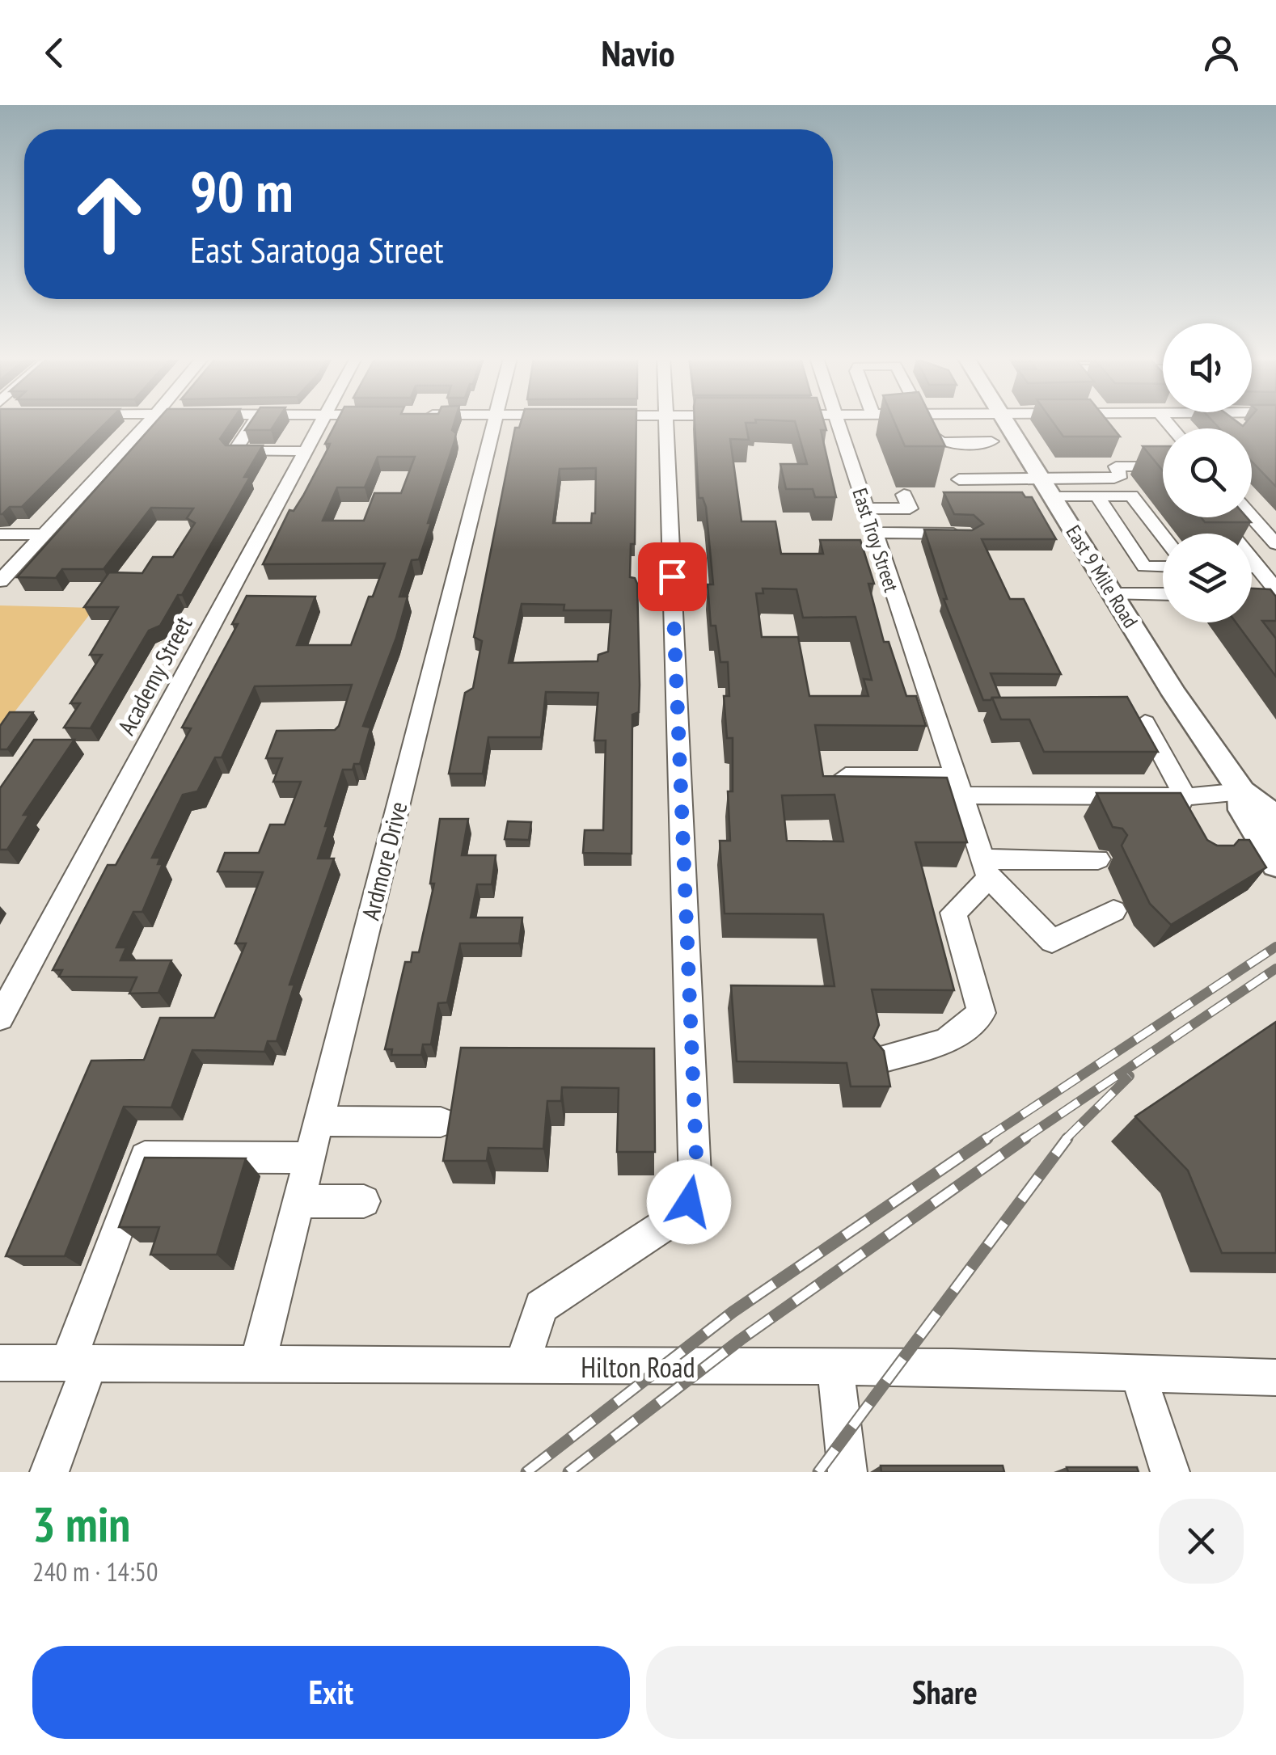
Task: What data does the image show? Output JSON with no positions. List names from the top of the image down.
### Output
{
  "streets": {
    "main road": ["East 9 Mile Road"],
    "street": [
      "East Troy Street",
      "Academy Street",
      "Ardmore Drive",
      "Hilton Road"
    ]
  },
  "crossings": [
    ["Ardmore Drive", "Hilton Road"]
  ],
  "page": {
    "header": "Navio",
    "turn": ["90 m", "East Saratoga Street"],
    "heading": ["3 min", "240 m · 14:50"],
    "buttons": ["Exit", "Share"]
  }
}
